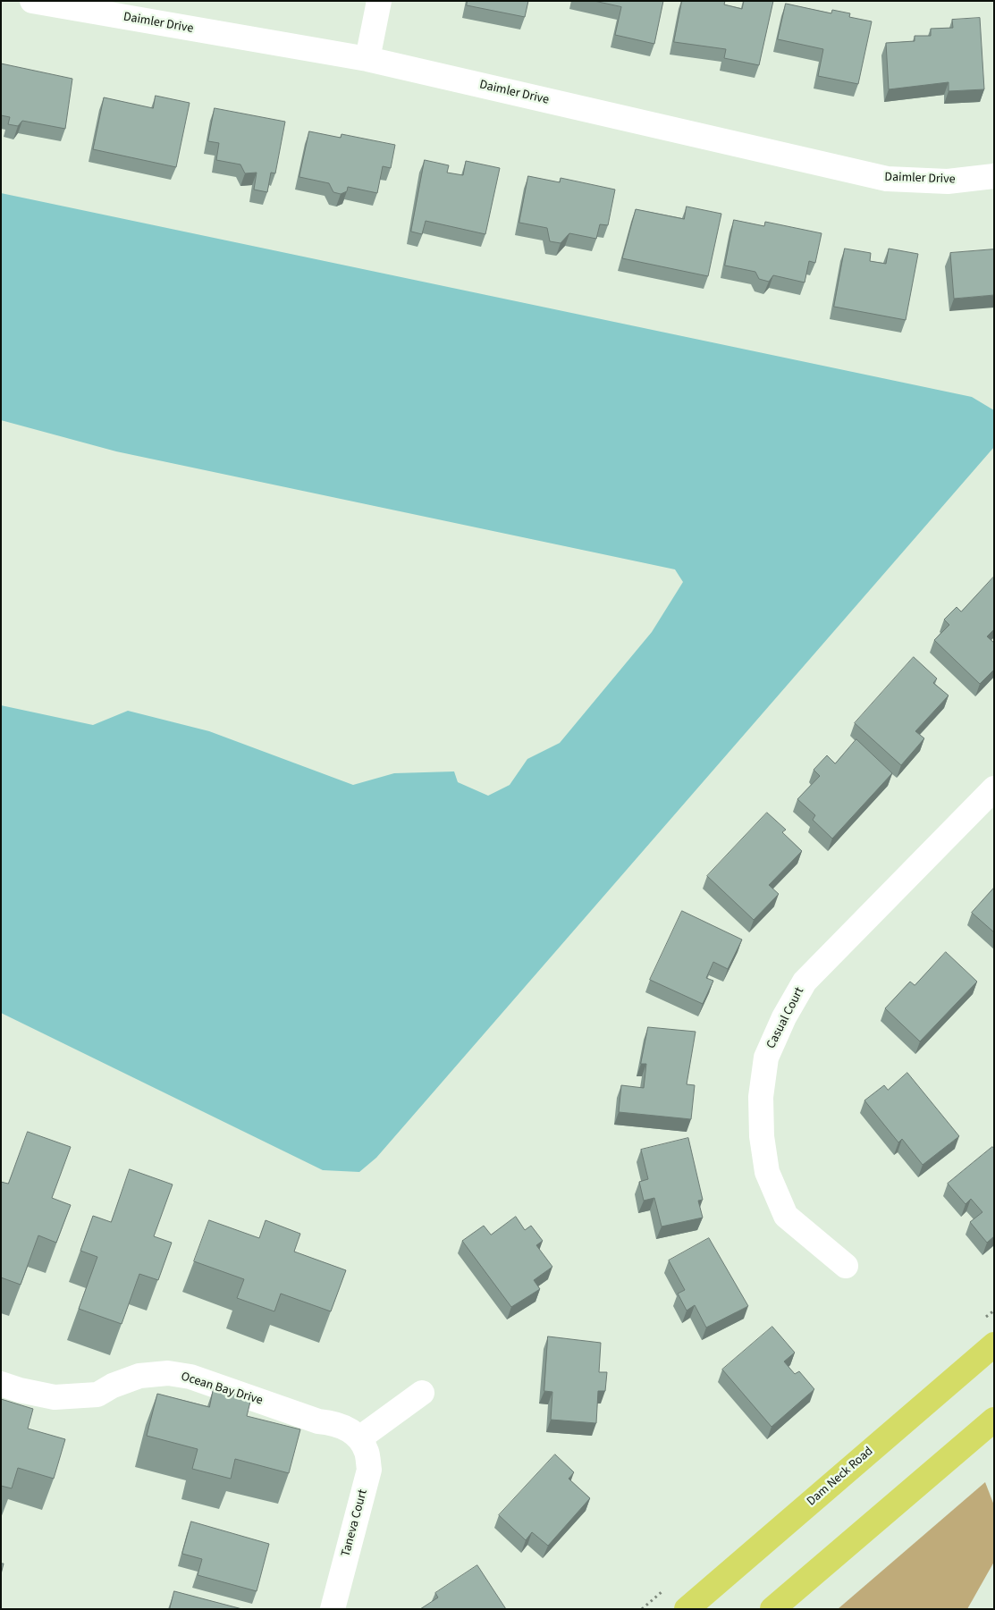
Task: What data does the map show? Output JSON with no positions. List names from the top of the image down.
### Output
{
  "streets": {
    "main road": ["Dam Neck Road"],
    "street": [
      "Daimler Drive",
      "Casual Court",
      "Ocean Bay Drive",
      "Taneva Court"
    ]
  },
  "crossings": [
    ["Ocean Bay Drive", "Taneva Court"]
  ]
}
